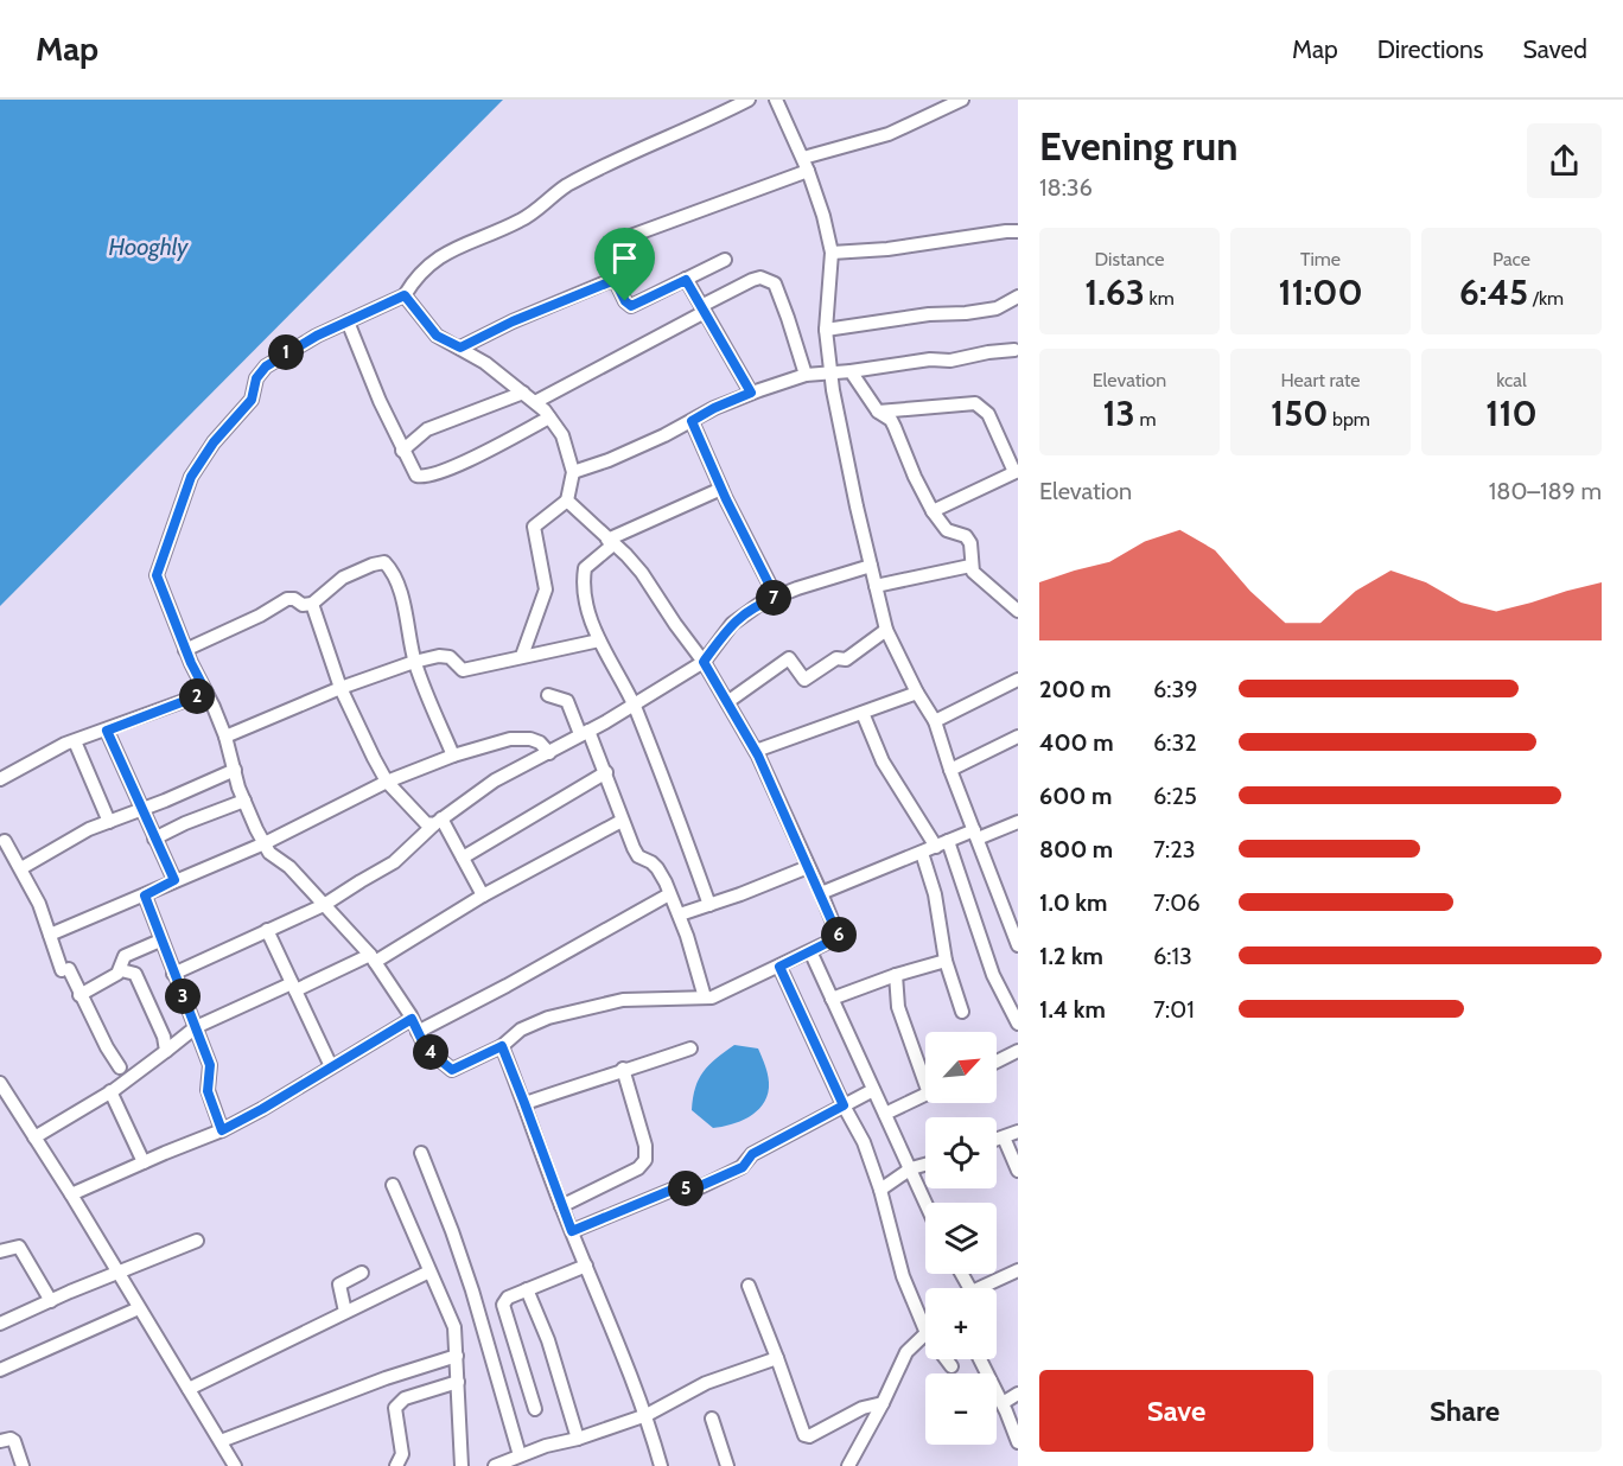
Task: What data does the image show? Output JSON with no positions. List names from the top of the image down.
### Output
{
  "water": ["Hooghly"],
  "north": "top right",
  "page": {
    "header": "Map",
    "nav": ["Map", "Directions", "Saved"],
    "heading": ["Evening run", "18:36"],
    "stats": [
      ["Distance", "1.63 km"],
      ["Time", "11:00"],
      ["Pace", "6:45 /km"],
      ["Elevation", "13 m"],
      ["Heart rate", "150 bpm"],
      ["kcal", "110"]
    ],
    "pins": [
      "1",
      "7",
      "2",
      "6",
      "3",
      "4",
      "5"
    ],
    "chart": ["Elevation", "180–189 m"],
    "list": [
      {
        "name": "200 m",
        "note": "6:39"
      },
      {
        "name": "400 m",
        "note": "6:32"
      },
      {
        "name": "600 m",
        "note": "6:25"
      },
      {
        "name": "800 m",
        "note": "7:23"
      },
      {
        "name": "1.0 km",
        "note": "7:06"
      },
      {
        "name": "1.2 km",
        "note": "6:13"
      },
      {
        "name": "1.4 km",
        "note": "7:01"
      }
    ],
    "map_buttons": ["+", "−"],
    "buttons": ["Save", "Share"]
  }
}
